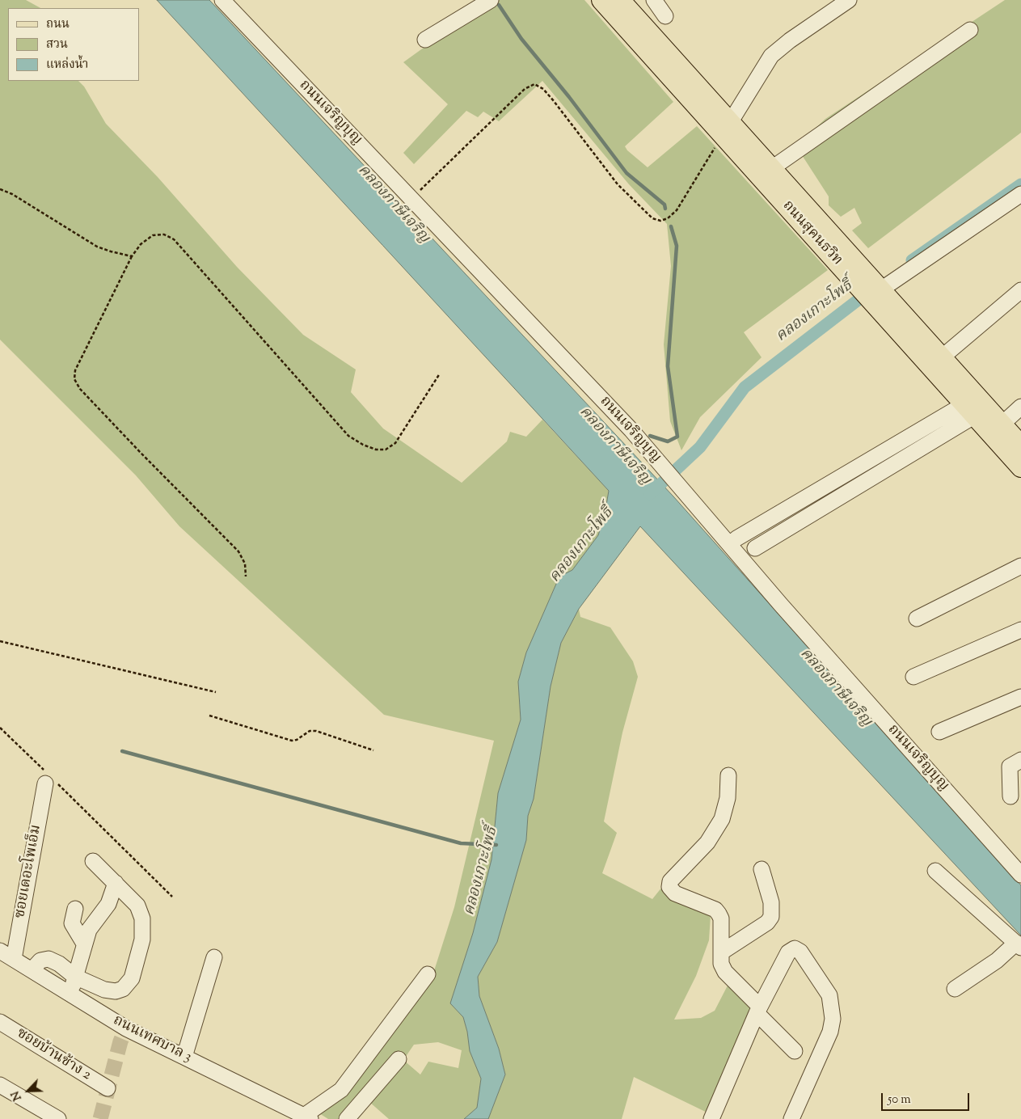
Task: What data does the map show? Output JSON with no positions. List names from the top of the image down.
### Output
{
  "streets": {
    "main road": ["ถนนสุคนธวิท"],
    "street": [
      "ถนนเจริญบุญ",
      "ซอยเดอะโพเอ็ม",
      "ถนนเทศบาล 3",
      "ซอยบ้านช้าง 2"
    ]
  },
  "crossings": [
    ["ซอยเดอะโพเอ็ม", "ถนนเทศบาล 3"]
  ],
  "water": ["คลองภาษีเจริญ", "คลองเกาะโพธิ์"],
  "legend": ["ถนน", "สวน", "แหล่งน้ำ"],
  "scale_bar": "50 m",
  "north": "bottom left"
}
